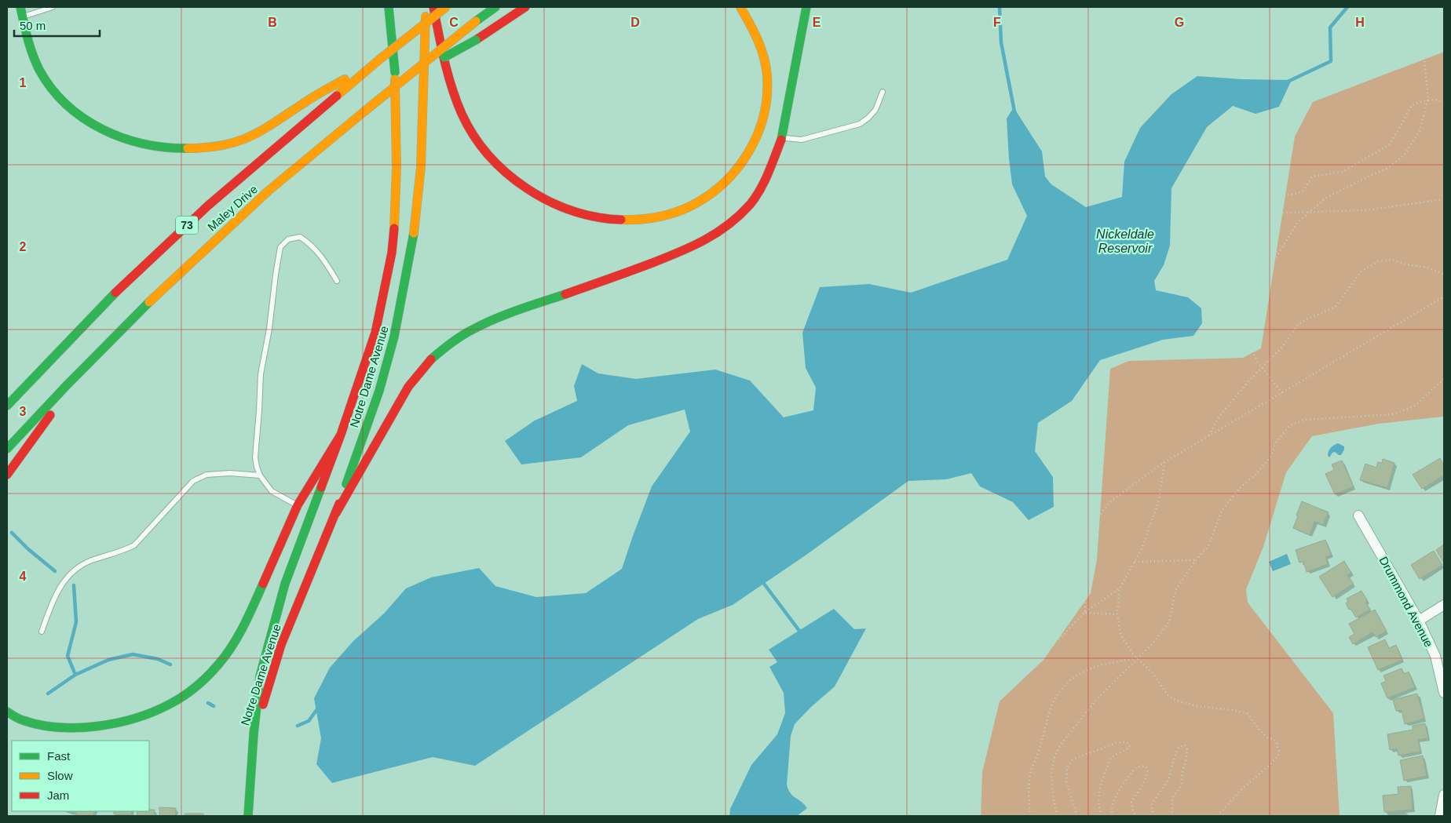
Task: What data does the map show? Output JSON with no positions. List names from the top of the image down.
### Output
{
  "streets": {
    "main road": ["Maley Drive", "73", "Notre Dame Avenue"],
    "street": ["Drummond Avenue"]
  },
  "water": ["Nickeldale Reservoir"],
  "legend": ["Fast", "Slow", "Jam"],
  "scale_bar": "50 m",
  "grid": {
    "columns": [
      "B",
      "C",
      "D",
      "E",
      "F",
      "G",
      "H"
    ],
    "rows": [
      "1",
      "2",
      "3",
      "4"
    ]
  }
}
